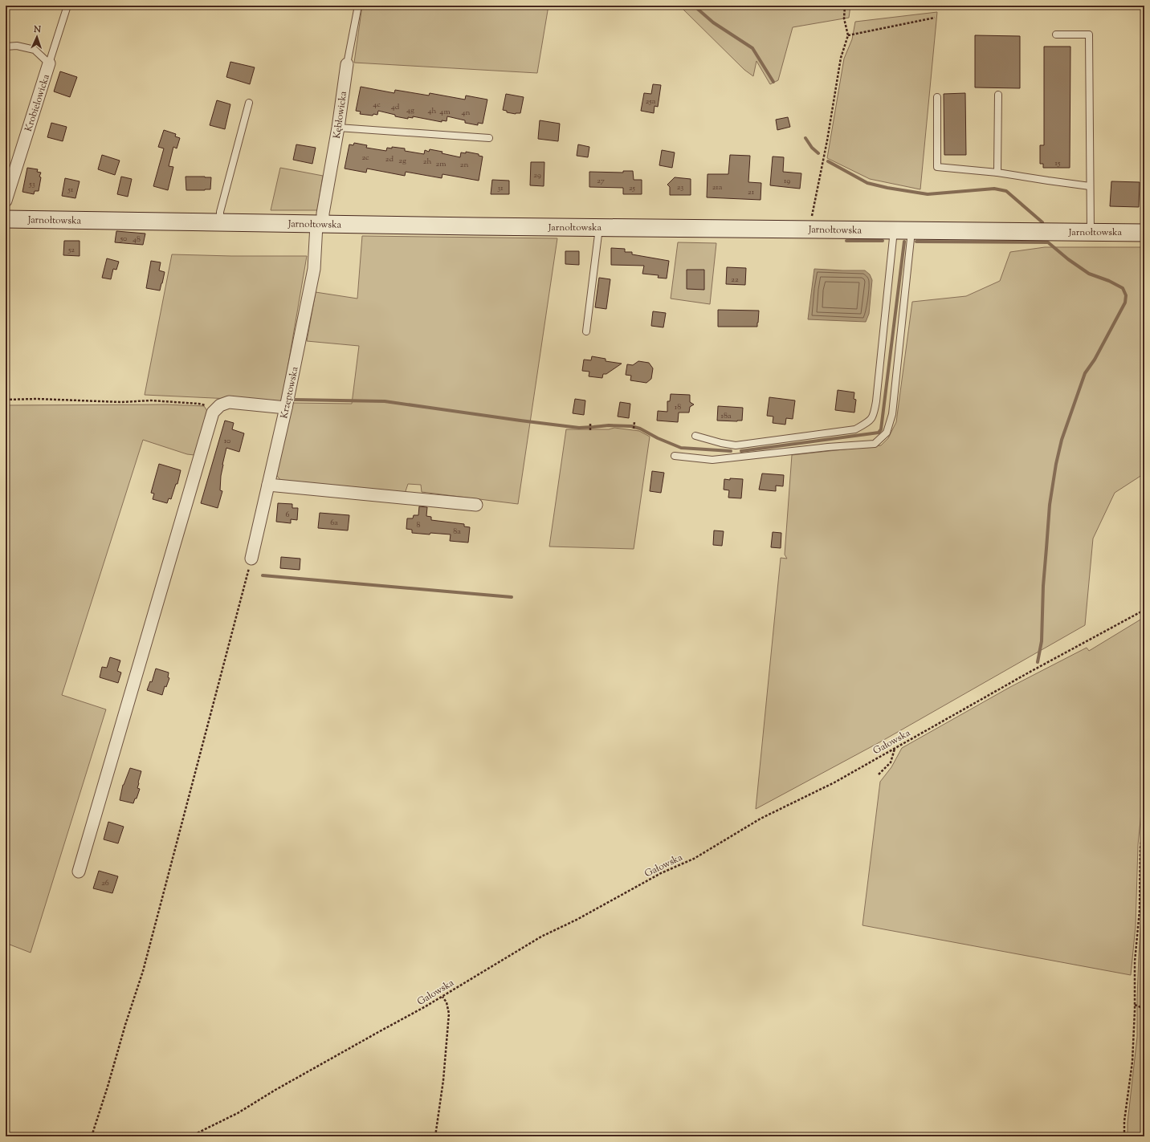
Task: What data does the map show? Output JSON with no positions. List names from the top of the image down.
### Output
{
  "streets": {
    "street": [
      "Krobielowicka",
      "Kębłowicka",
      "Jarnołtowska",
      "Krzeptowska"
    ],
    "path": ["Gałowska"]
  },
  "crossings": [
    ["Kębłowicka", "Jarnołtowska"],
    ["Kębłowicka", "Krzeptowska"],
    ["Jarnołtowska", "Krzeptowska"]
  ],
  "house_numbers": [
    "25a",
    "4c",
    "4d",
    "4g",
    "4h",
    "4m",
    "4n",
    "2c",
    "2d",
    "2g",
    "2h",
    "15",
    "2m",
    "2n",
    "29",
    "27",
    "19",
    "53",
    "23",
    "21a",
    "31",
    "25",
    "51",
    "21",
    "50",
    "48",
    "52",
    "22",
    "18",
    "18a",
    "10",
    "6",
    "6a",
    "8",
    "8a",
    "26"
  ],
  "north": "top"
}
